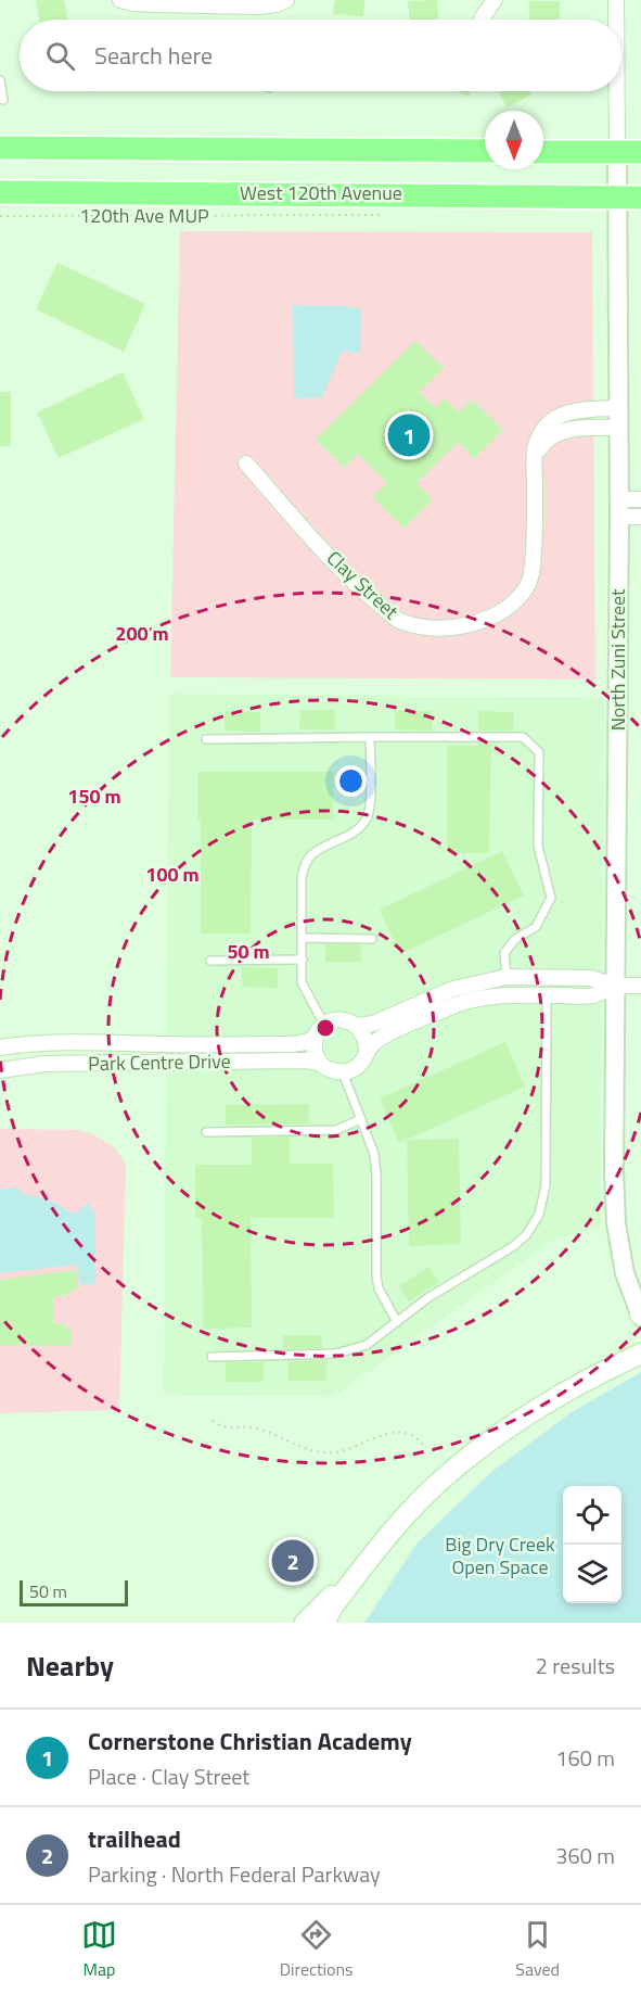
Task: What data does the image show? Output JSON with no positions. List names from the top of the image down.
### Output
{
  "streets": {
    "main road": ["West 120th Avenue"],
    "street": ["Clay Street", "North Zuni Street", "Park Centre Drive"],
    "path": ["120th Ave MUP"]
  },
  "crossings": [
    ["West 120th Avenue", "North Zuni Street"],
    ["Clay Street", "North Zuni Street"]
  ],
  "parks": ["Big Dry Creek Open Space"],
  "scale_bar": "50 m",
  "north": "bottom",
  "page": {
    "search": "Search here",
    "pins": ["1", "2"],
    "scale": "50 m",
    "heading": ["Nearby", "2 results"],
    "list": [
      {
        "mark": "1",
        "name": "Cornerstone Christian Academy",
        "note": "Place · Clay Street",
        "value": "160 m"
      },
      {
        "mark": "2",
        "name": "trailhead",
        "note": "Parking · North Federal Parkway",
        "value": "360 m"
      }
    ],
    "nav": ["Map", "Directions", "Saved"]
  },
  "rings": [
    "200 m",
    "150 m",
    "100 m",
    "50 m"
  ]
}
